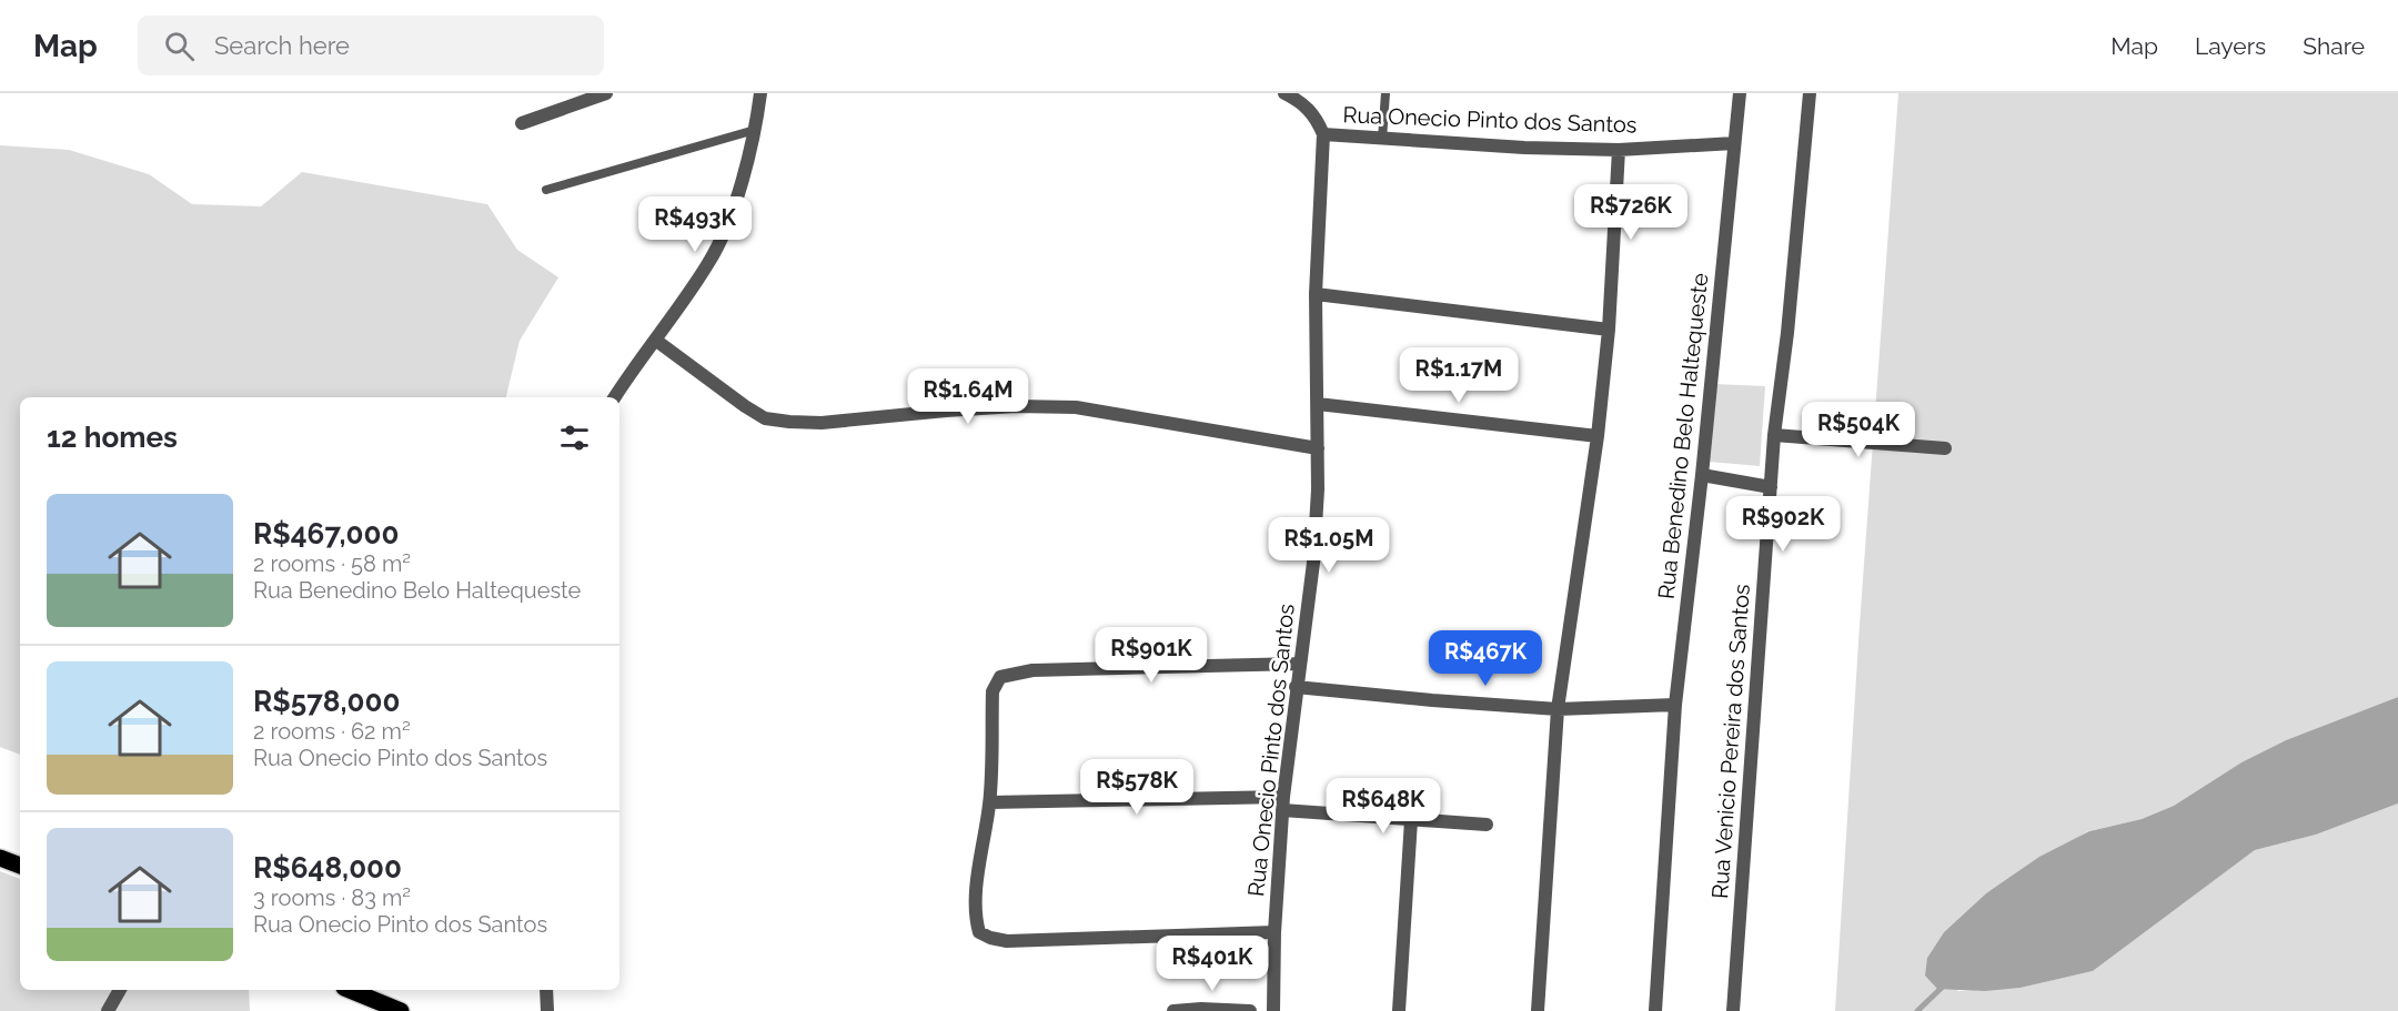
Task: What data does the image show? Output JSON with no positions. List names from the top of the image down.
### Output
{
  "streets": {
    "street": ["Rua Onecio Pinto dos Santos", "Rua Benedino Belo Haltequeste", "Rua Venicio Pereira dos Santos"]
  },
  "crossings": [
    ["Rua Onecio Pinto dos Santos", "Rua Benedino Belo Haltequeste"]
  ],
  "page": {
    "header": "Map",
    "search": "Search here",
    "nav": ["Map", "Layers", "Share"],
    "price": [
      "R$726K",
      "R$493K",
      "R$1.17M",
      "R$1.64M",
      "R$504K",
      "R$902K",
      "R$1.05M",
      "R$901K",
      "R$467K",
      "R$578K",
      "R$648K",
      "R$401K"
    ],
    "heading": "12 homes",
    "list": [
      {
        "name": "R$467,000",
        "note": "2 rooms · 58 m² · Rua Benedino Belo Haltequeste"
      },
      {
        "name": "R$578,000",
        "note": "2 rooms · 62 m² · Rua Onecio Pinto dos Santos"
      },
      {
        "name": "R$648,000",
        "note": "3 rooms · 83 m² · Rua Onecio Pinto dos Santos"
      }
    ]
  }
}
